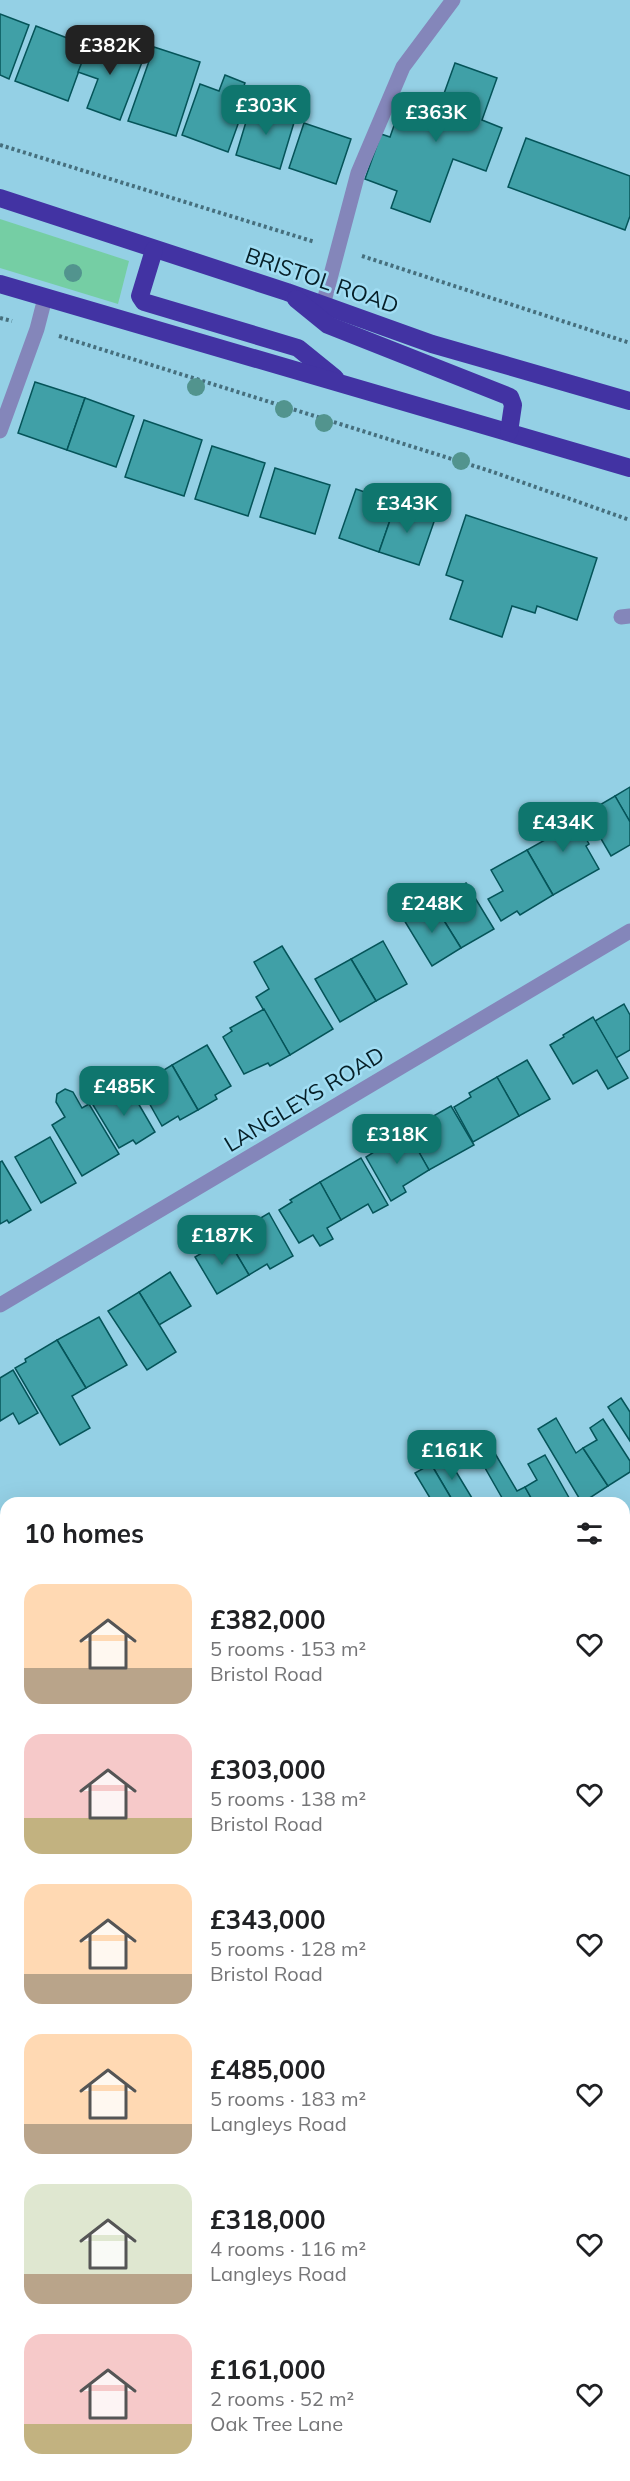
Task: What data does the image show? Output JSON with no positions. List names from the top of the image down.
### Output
{
  "streets": {
    "highway": ["BRISTOL ROAD"],
    "street": ["LANGLEYS ROAD"]
  },
  "page": {
    "price": [
      "£382K",
      "£303K",
      "£363K",
      "£343K",
      "£434K",
      "£248K",
      "£485K",
      "£318K",
      "£187K",
      "£161K"
    ],
    "heading": "10 homes",
    "list": [
      {
        "name": "£382,000",
        "note": "5 rooms · 153 m² · Bristol Road"
      },
      {
        "name": "£303,000",
        "note": "5 rooms · 138 m² · Bristol Road"
      },
      {
        "name": "£343,000",
        "note": "5 rooms · 128 m² · Bristol Road"
      },
      {
        "name": "£485,000",
        "note": "5 rooms · 183 m² · Langleys Road"
      },
      {
        "name": "£318,000",
        "note": "4 rooms · 116 m² · Langleys Road"
      },
      {
        "name": "£161,000",
        "note": "2 rooms · 52 m² · Oak Tree Lane"
      }
    ]
  }
}
